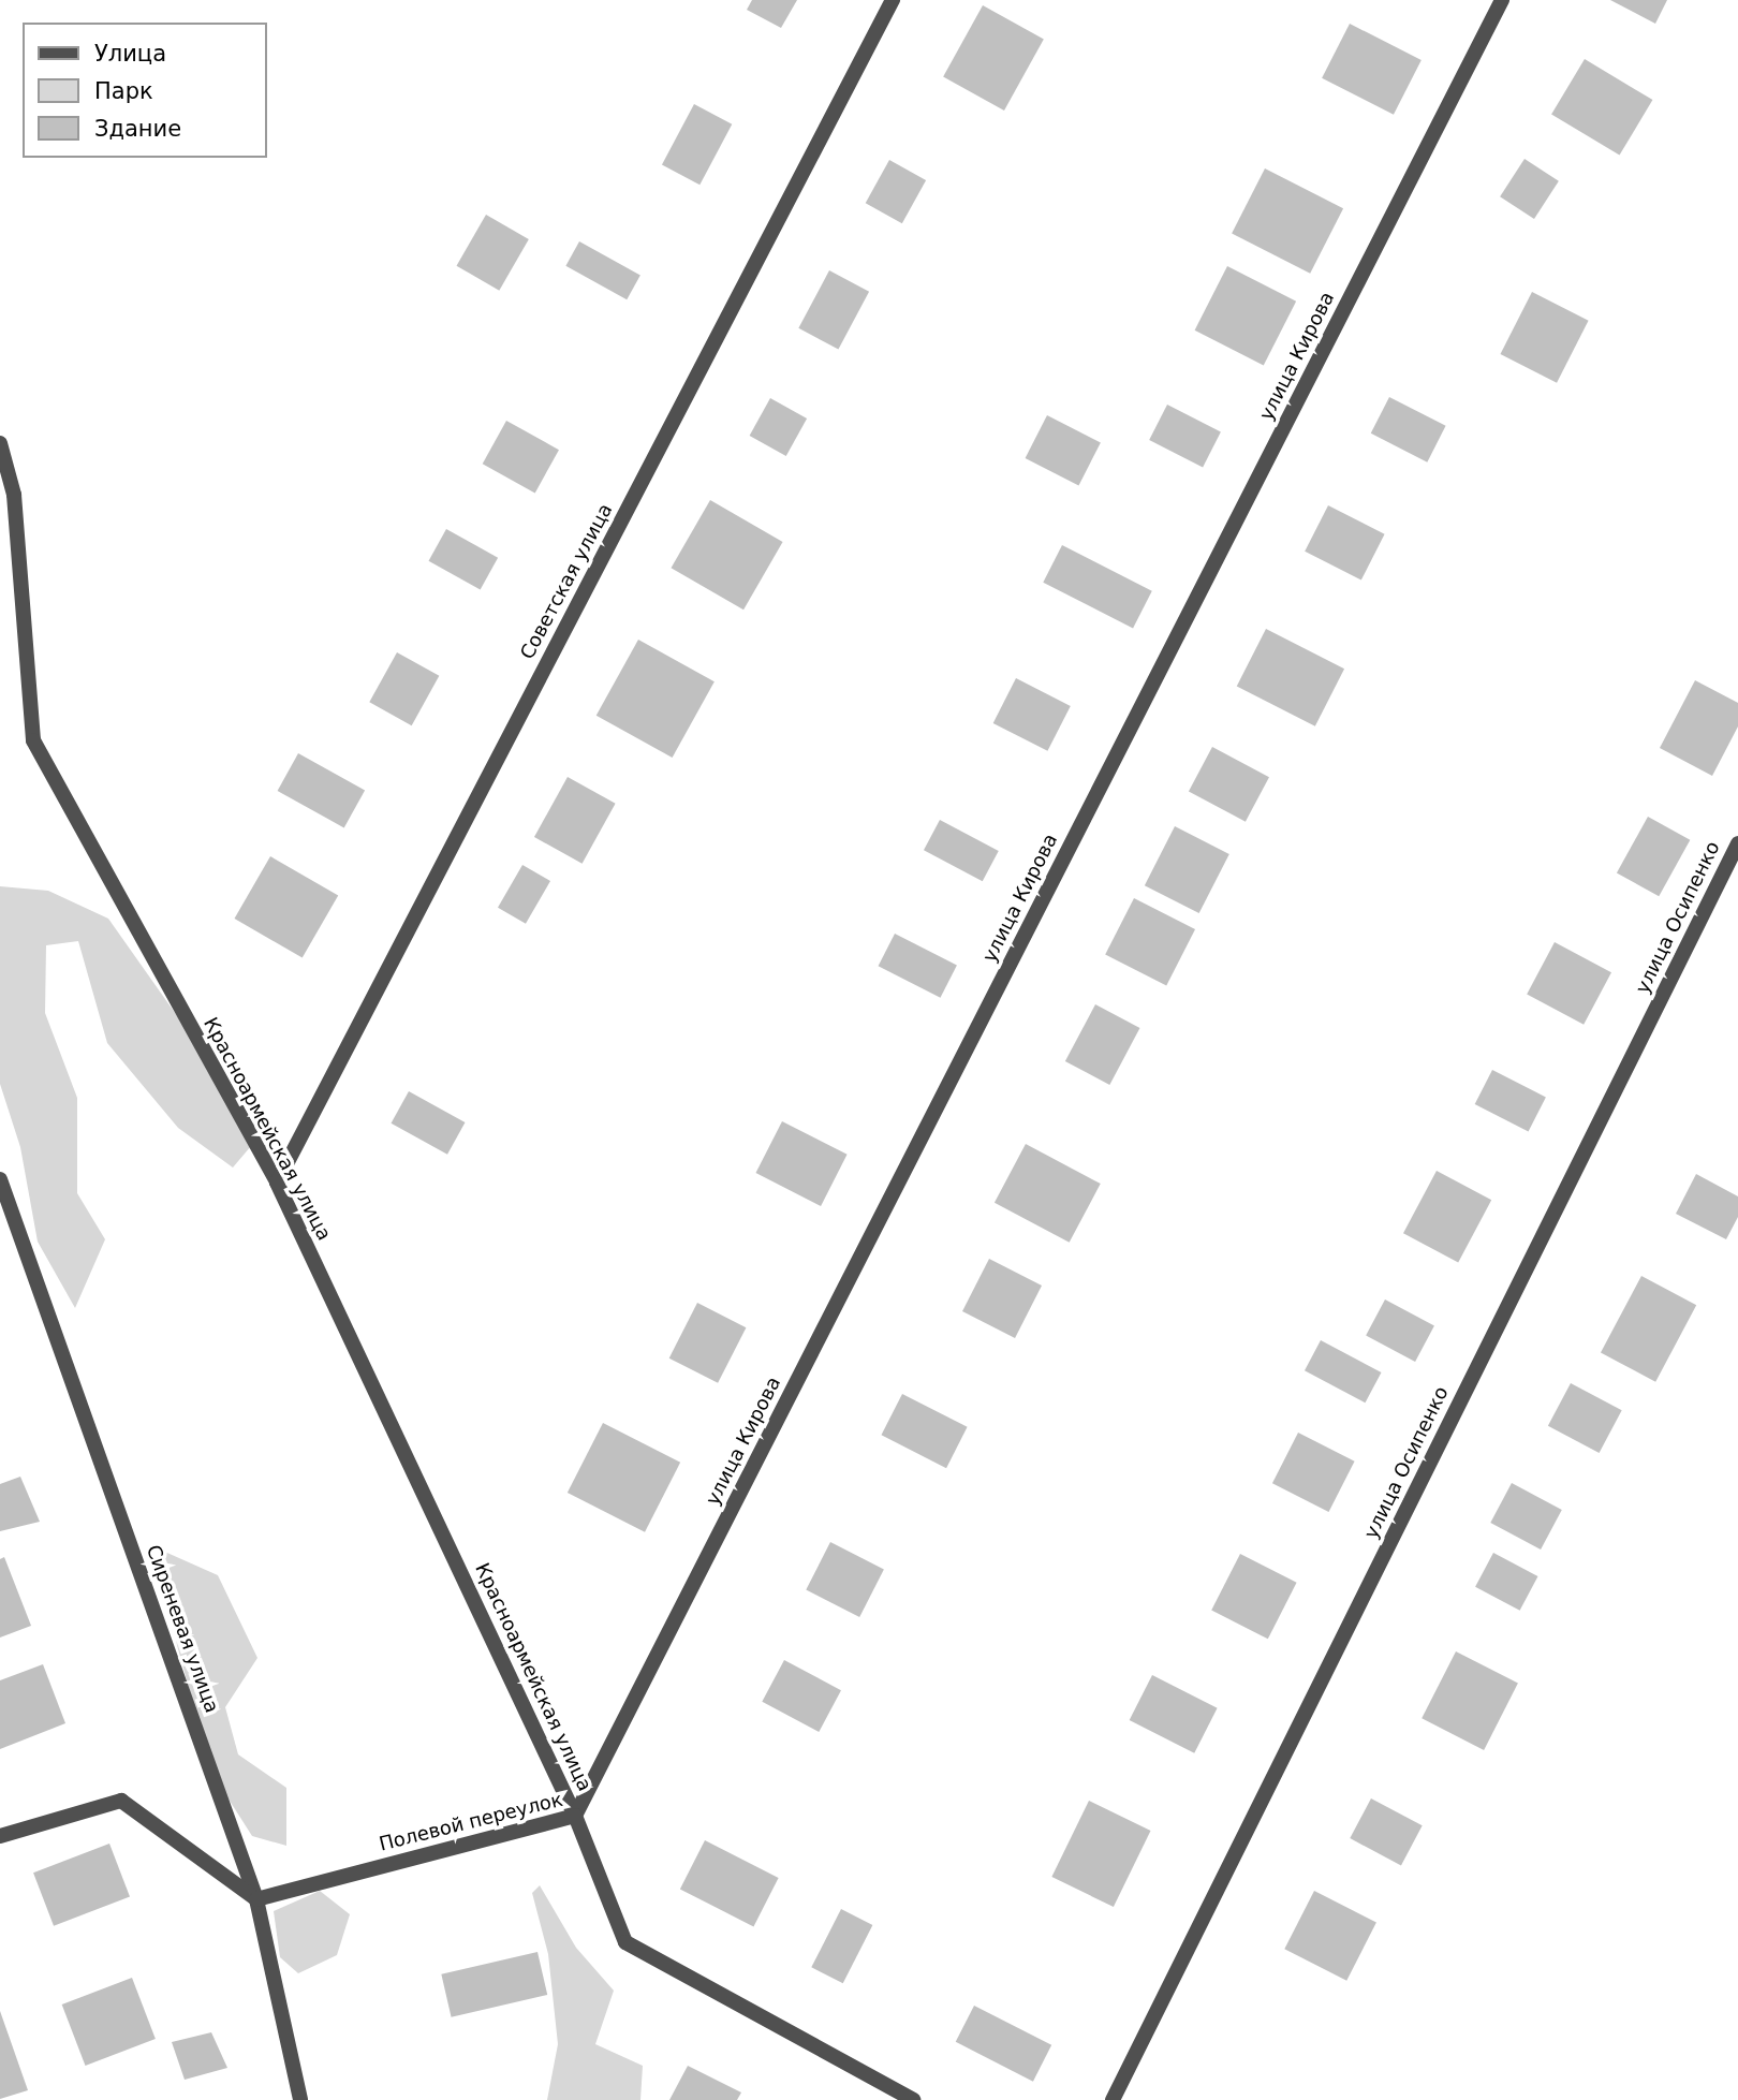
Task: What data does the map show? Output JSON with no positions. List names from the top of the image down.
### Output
{
  "streets": {
    "street": [
      "улица Кирова",
      "Советская улица",
      "улица Осипенко",
      "Красноармейская улица",
      "Сиреневая улица",
      "Полевой переулок"
    ]
  },
  "crossings": [
    ["улица Кирова", "Красноармейская улица"],
    ["улица Кирова", "Полевой переулок"],
    ["Советская улица", "Красноармейская улица"],
    ["Красноармейская улица", "Полевой переулок"],
    ["Сиреневая улица", "Полевой переулок"]
  ],
  "legend": ["Улица", "Парк", "Здание"]
}
